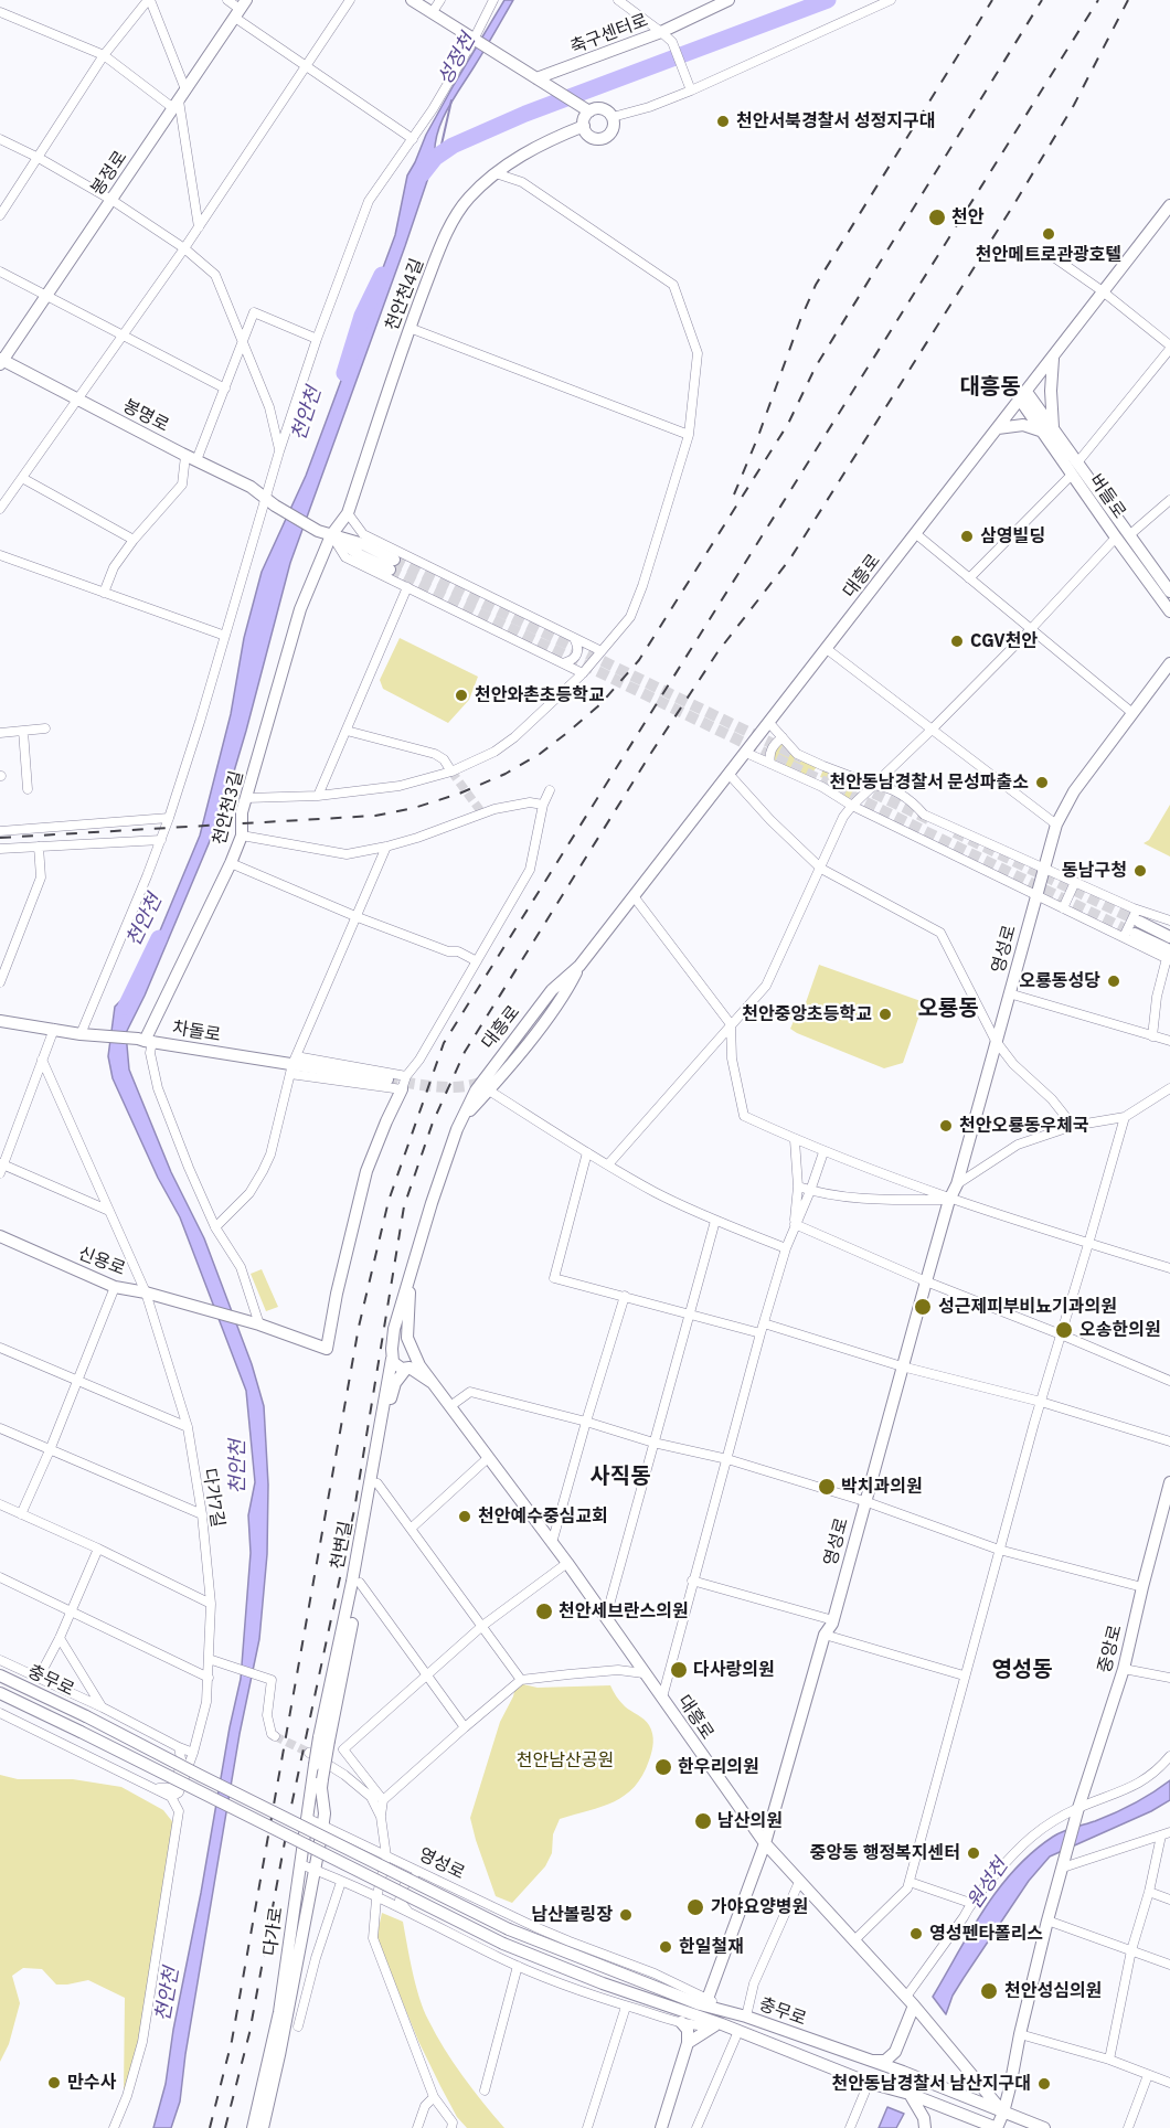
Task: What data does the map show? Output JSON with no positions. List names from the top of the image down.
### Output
{
  "streets": {
    "street": [
      "축구센터로",
      "봉정로",
      "천안천4길",
      "봉명로",
      "버들로",
      "대흥로",
      "천안천3길",
      "영성로",
      "차돌로",
      "신용로",
      "다가7길",
      "천변길",
      "중앙로",
      "충무로",
      "다가로"
    ]
  },
  "crossings": [
    ["봉정로", "봉명로"],
    ["천안천4길", "봉명로"],
    ["천안천4길", "천안천3길"],
    ["봉명로", "천안천3길"],
    ["버들로", "대흥로"],
    ["대흥로", "영성로"],
    ["대흥로", "천변길"],
    ["대흥로", "충무로"],
    ["천안천3길", "차돌로"],
    ["영성로", "다가로"],
    ["신용로", "다가7길"],
    ["천변길", "다가로"]
  ],
  "districts": [
    "대흥동",
    "오룡동",
    "사직동",
    "영성동"
  ],
  "water": ["성정천", "천안천", "원성천"],
  "parks": ["천안남산공원"],
  "places": [
    "천안서북경찰서 성정지구대",
    "천안",
    "천안메트로관광호텔",
    "삼영빌딩",
    "CGV천안",
    "천안와촌초등학교",
    "천안동남경찰서 문성파출소",
    "동남구청",
    "오룡동성당",
    "천안중앙초등학교",
    "천안오룡동우체국",
    "성근제피부비뇨기과의원",
    "오송한의원",
    "박치과의원",
    "천안예수중심교회",
    "천안세브란스의원",
    "다사랑의원",
    "한우리의원",
    "남산의원",
    "중앙동 행정복지센터",
    "가야요양병원",
    "남산볼링장",
    "영성펜타폴리스",
    "한일철재",
    "천안성심의원",
    "만수사",
    "천안동남경찰서 남산지구대"
  ]
}
